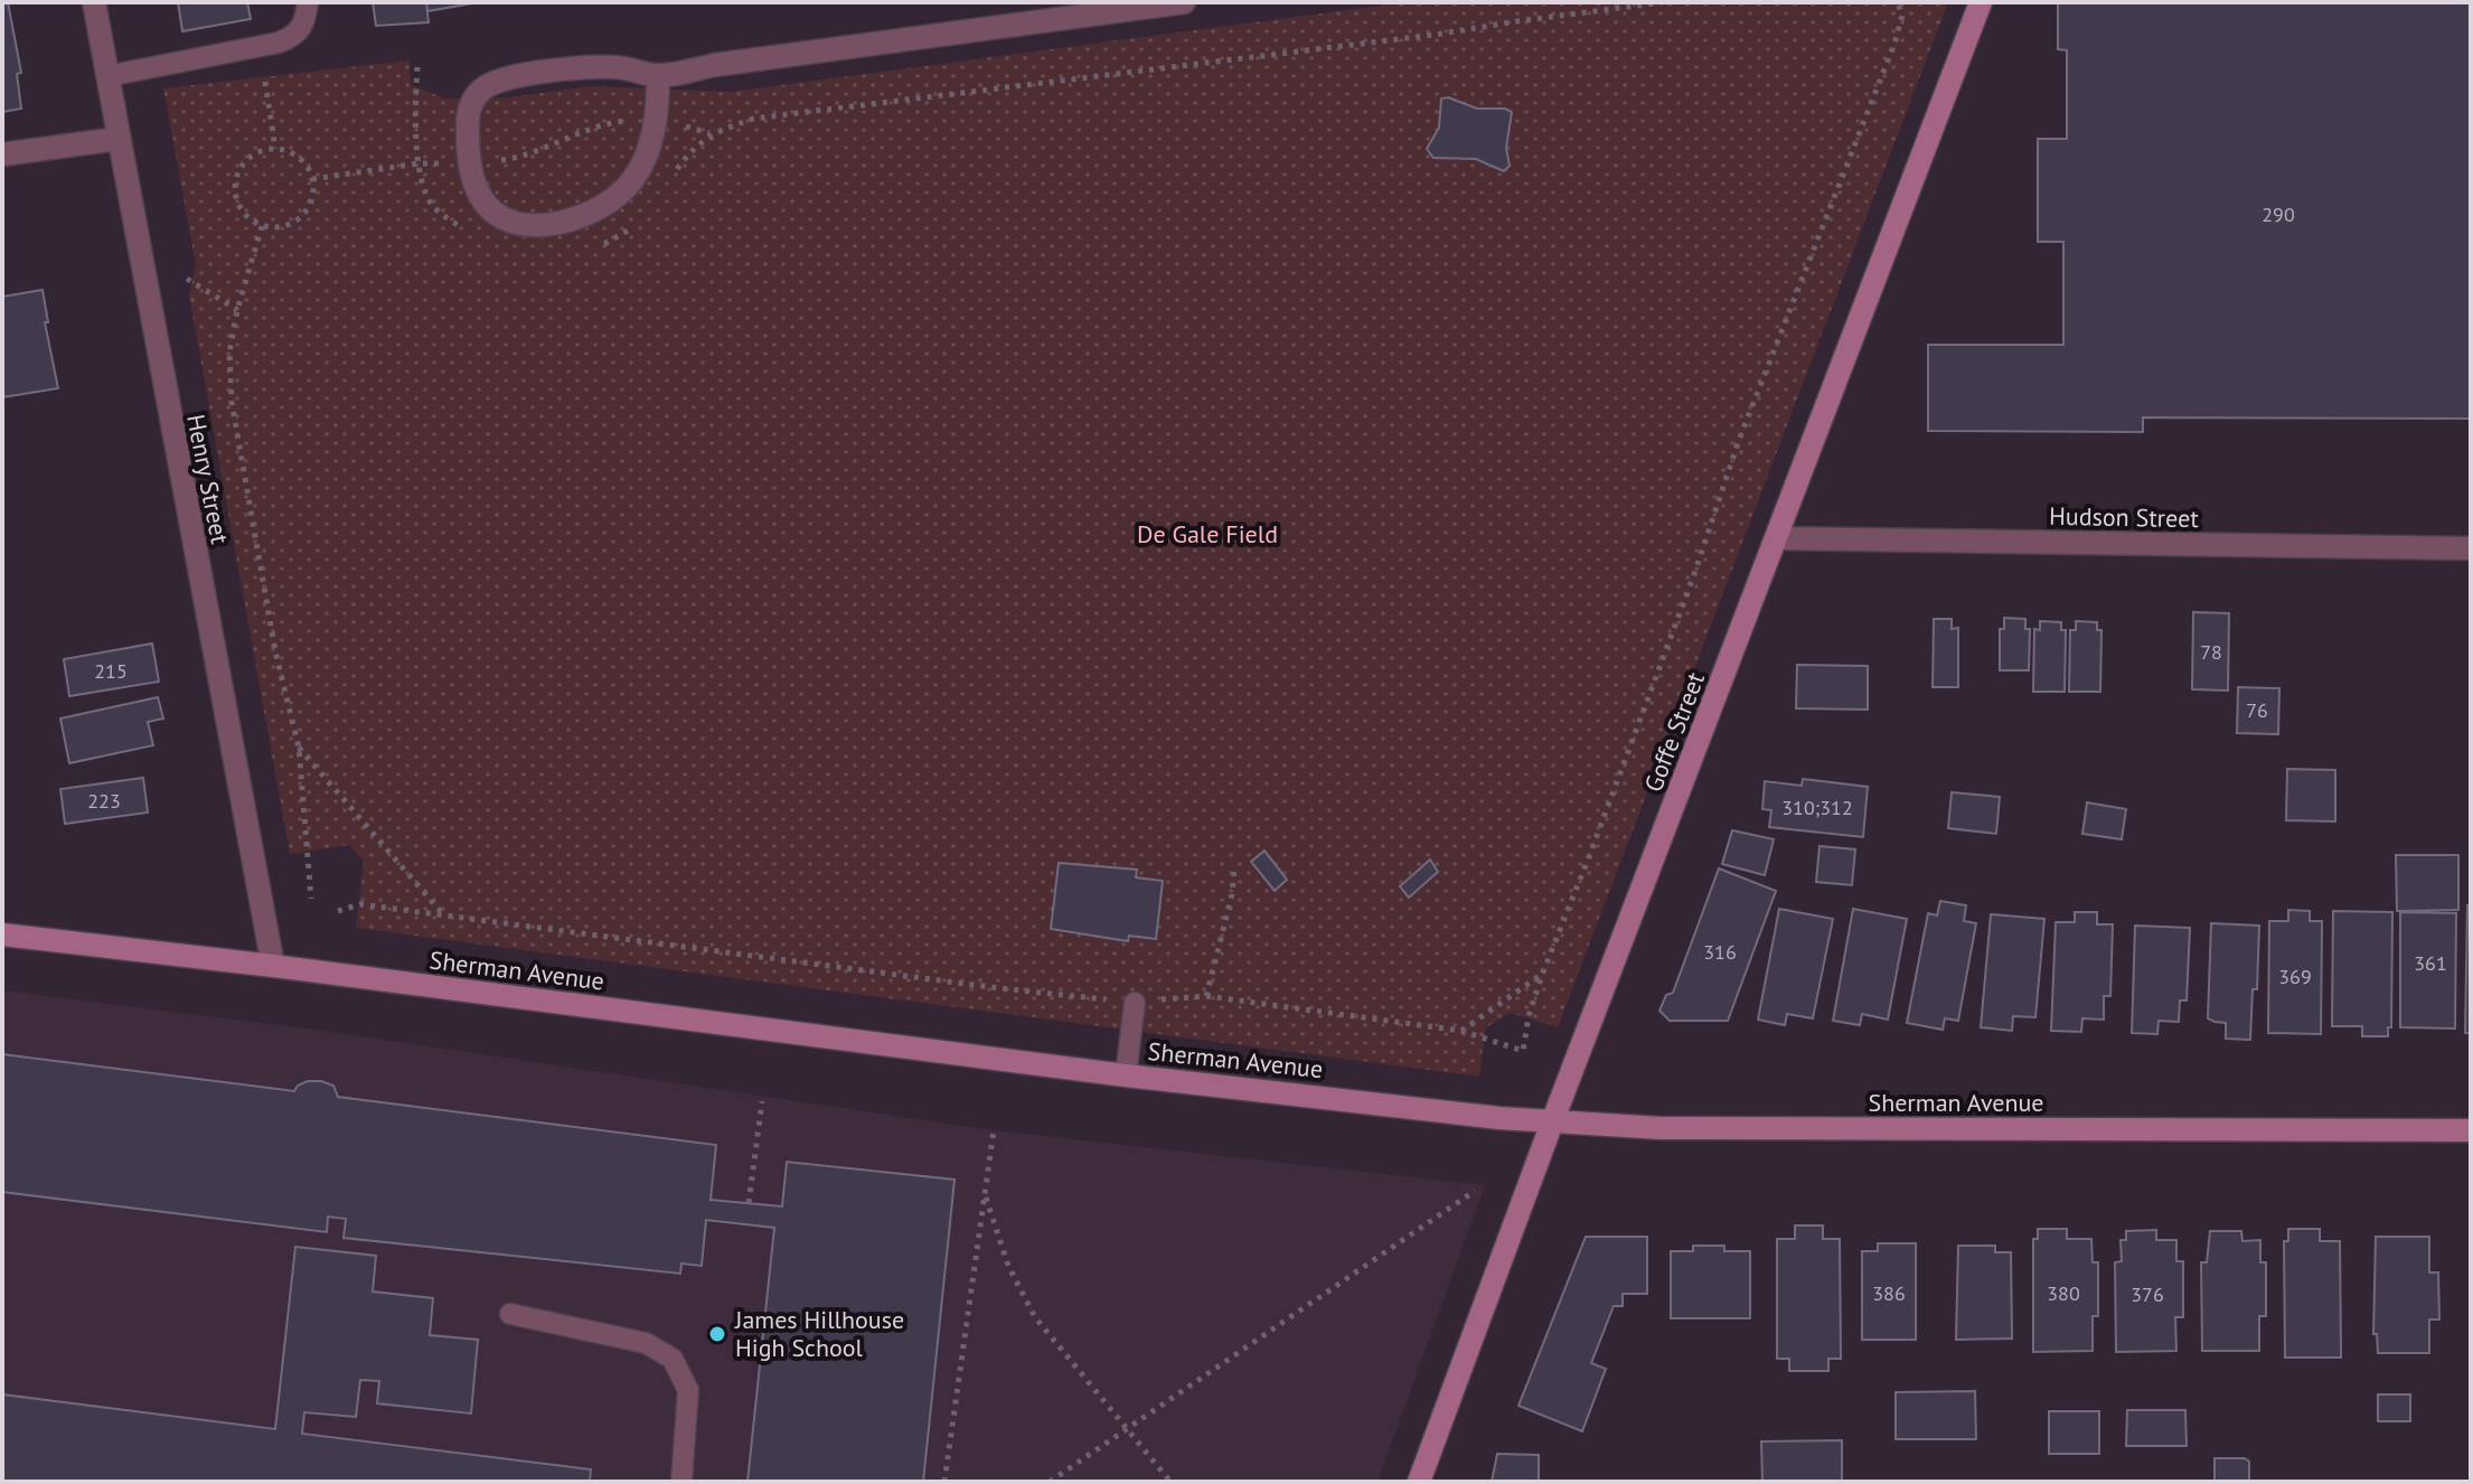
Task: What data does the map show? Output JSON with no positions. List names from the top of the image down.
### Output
{
  "streets": {
    "main road": ["Goffe Street", "Sherman Avenue"],
    "street": ["Henry Street", "Hudson Street"]
  },
  "crossings": [
    ["Henry Street", "Sherman Avenue"],
    ["Hudson Street", "Goffe Street"],
    ["Goffe Street", "Sherman Avenue"]
  ],
  "parks": ["De Gale Field"],
  "places": ["James Hillhouse High School"],
  "house_numbers": [
    "290",
    "78",
    "215",
    "76",
    "223",
    "310;312",
    "316",
    "361",
    "369",
    "386",
    "380",
    "376"
  ]
}
